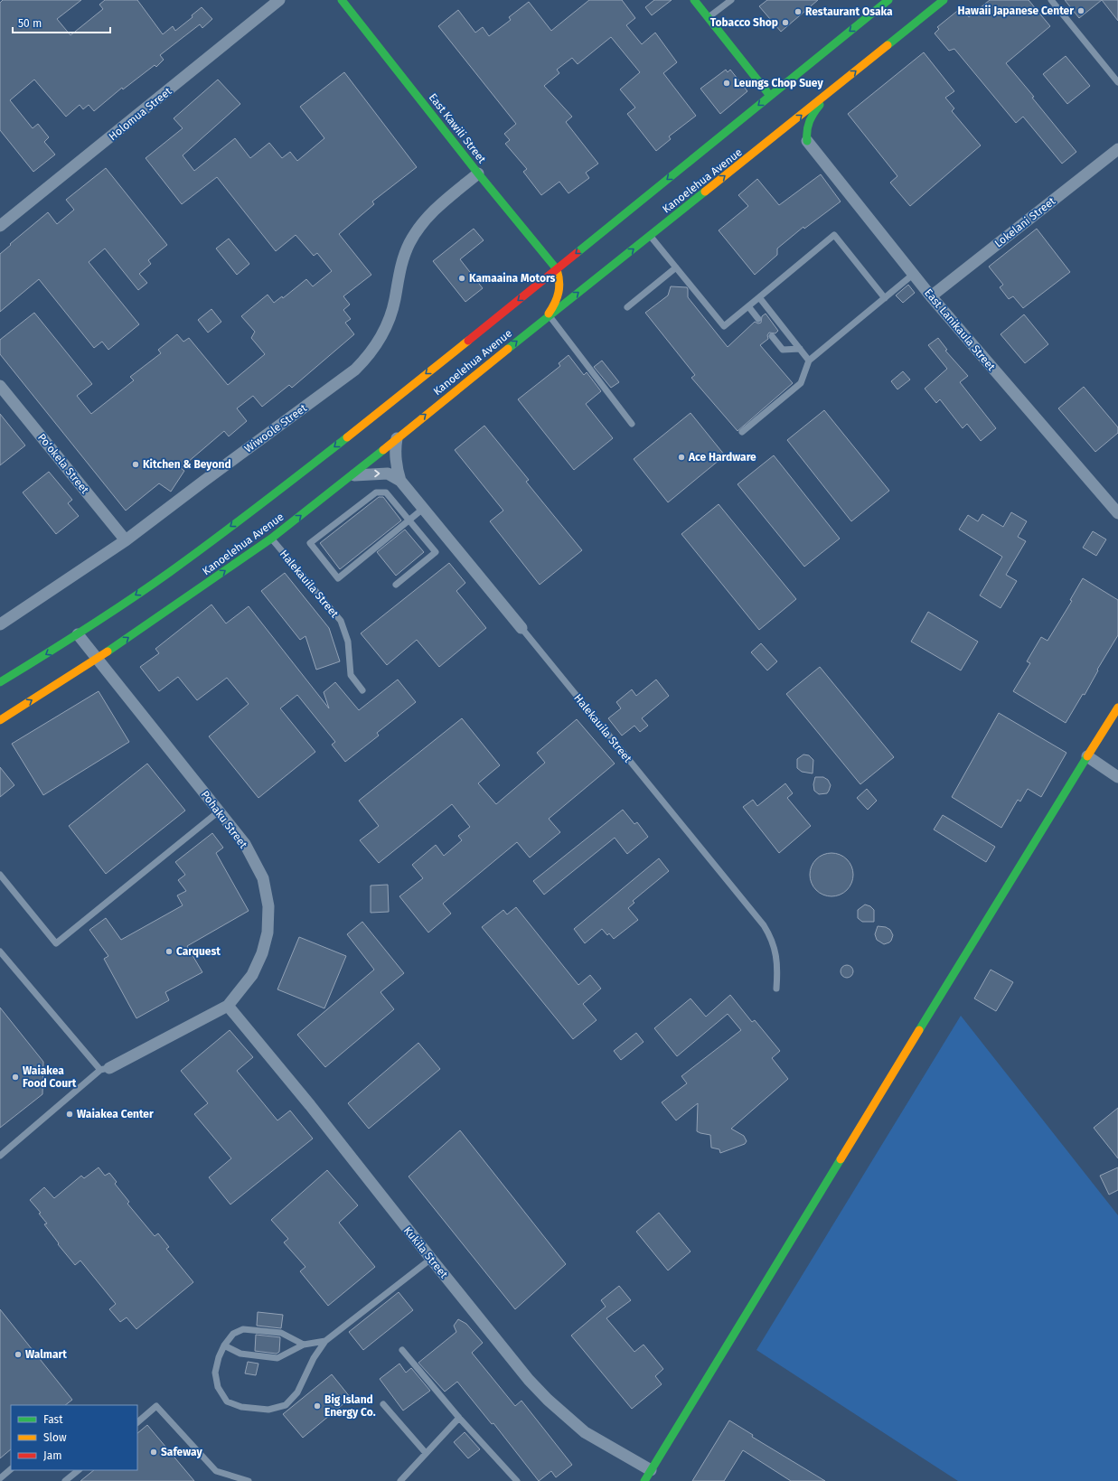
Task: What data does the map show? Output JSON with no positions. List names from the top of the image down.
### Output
{
  "streets": {
    "main road": ["East Kawili Street", "Kanoelehua Avenue"],
    "street": [
      "Holomua Street",
      "Lokelani Street",
      "East Lanikaula Street",
      "Wiwoole Street",
      "Po‘okela Street",
      "Halekauila Street",
      "Pohaku Street",
      "Kukila Street"
    ]
  },
  "crossings": [
    ["East Kawili Street", "Kanoelehua Avenue"],
    ["East Kawili Street", "Wiwoole Street"],
    ["Kanoelehua Avenue", "Halekauila Street"],
    ["Kanoelehua Avenue", "Pohaku Street"],
    ["Lokelani Street", "East Lanikaula Street"],
    ["Wiwoole Street", "Po‘okela Street"],
    ["Pohaku Street", "Kukila Street"]
  ],
  "places": [
    "Hawaii Japanese Center",
    "Restaurant Osaka",
    "Tobacco Shop",
    "Leungs Chop Suey",
    "Kamaaina Motors",
    "Ace Hardware",
    "Kitchen & Beyond",
    "Carquest",
    "Waiakea Food Court",
    "Waiakea Center",
    "Walmart",
    "Big Island Energy Co.",
    "Safeway"
  ],
  "legend": ["Fast", "Slow", "Jam"],
  "scale_bar": "50 m"
}
